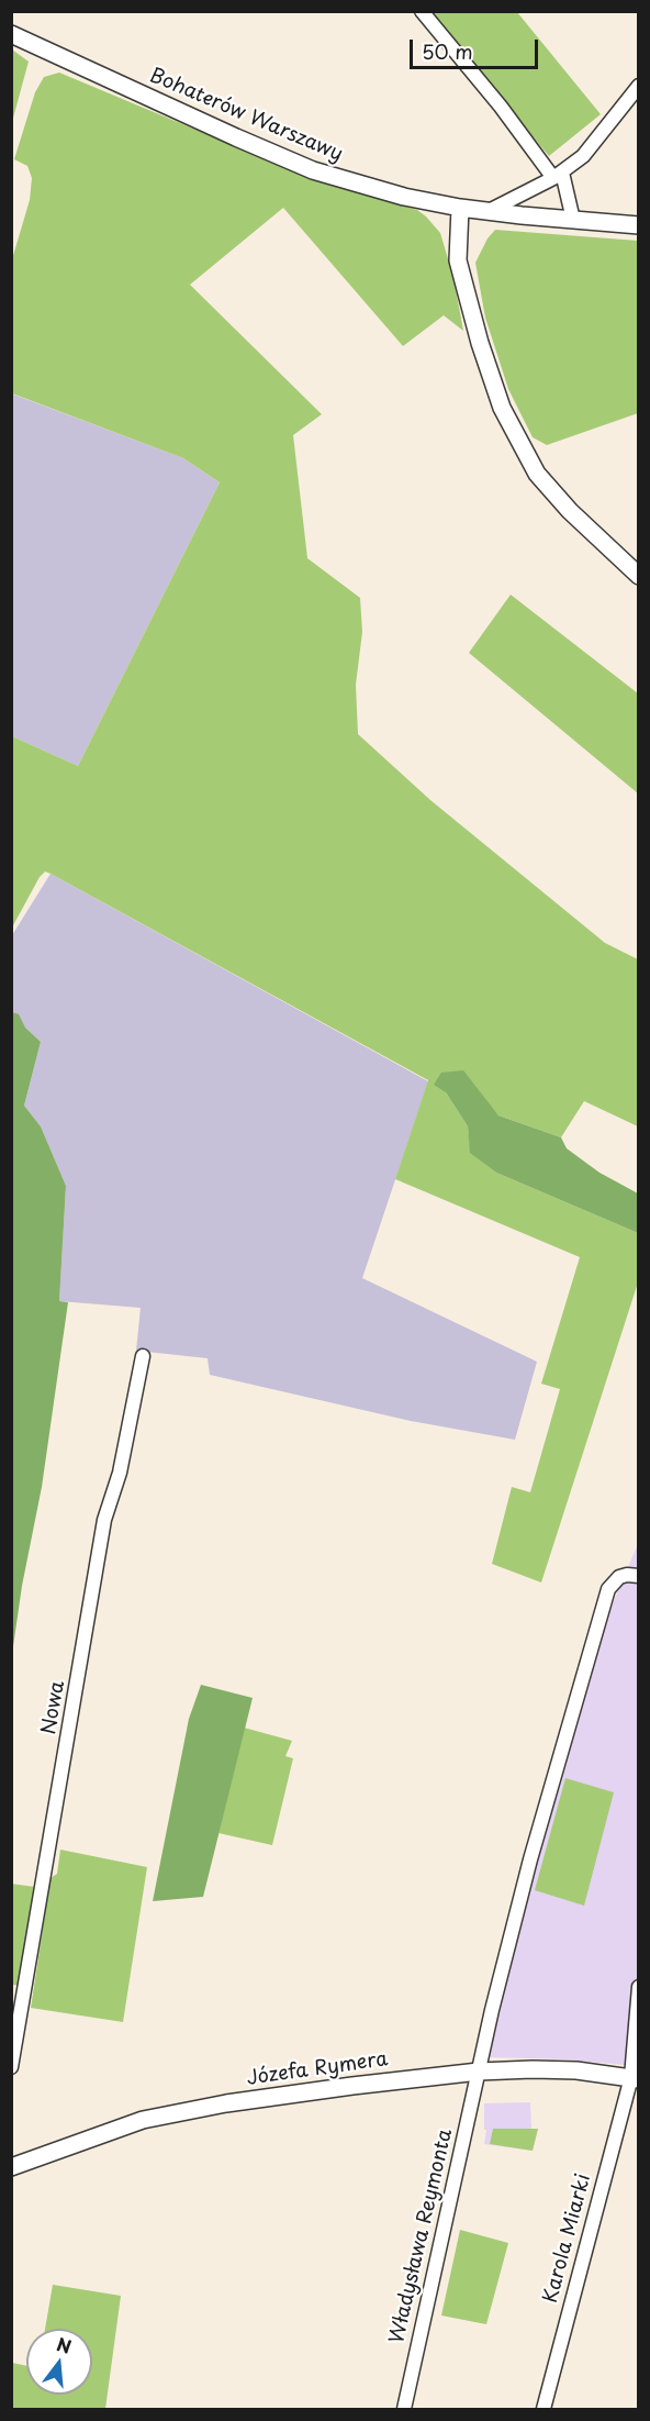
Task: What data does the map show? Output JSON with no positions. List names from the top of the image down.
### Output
{
  "streets": {
    "street": [
      "Bohaterów Warszawy",
      "Nowa",
      "Józefa Rymera",
      "Władysława Reymonta",
      "Karola Miarki"
    ]
  },
  "crossings": [
    ["Józefa Rymera", "Władysława Reymonta"],
    ["Józefa Rymera", "Karola Miarki"]
  ],
  "scale_bar": "50 m",
  "north": "top"
}
